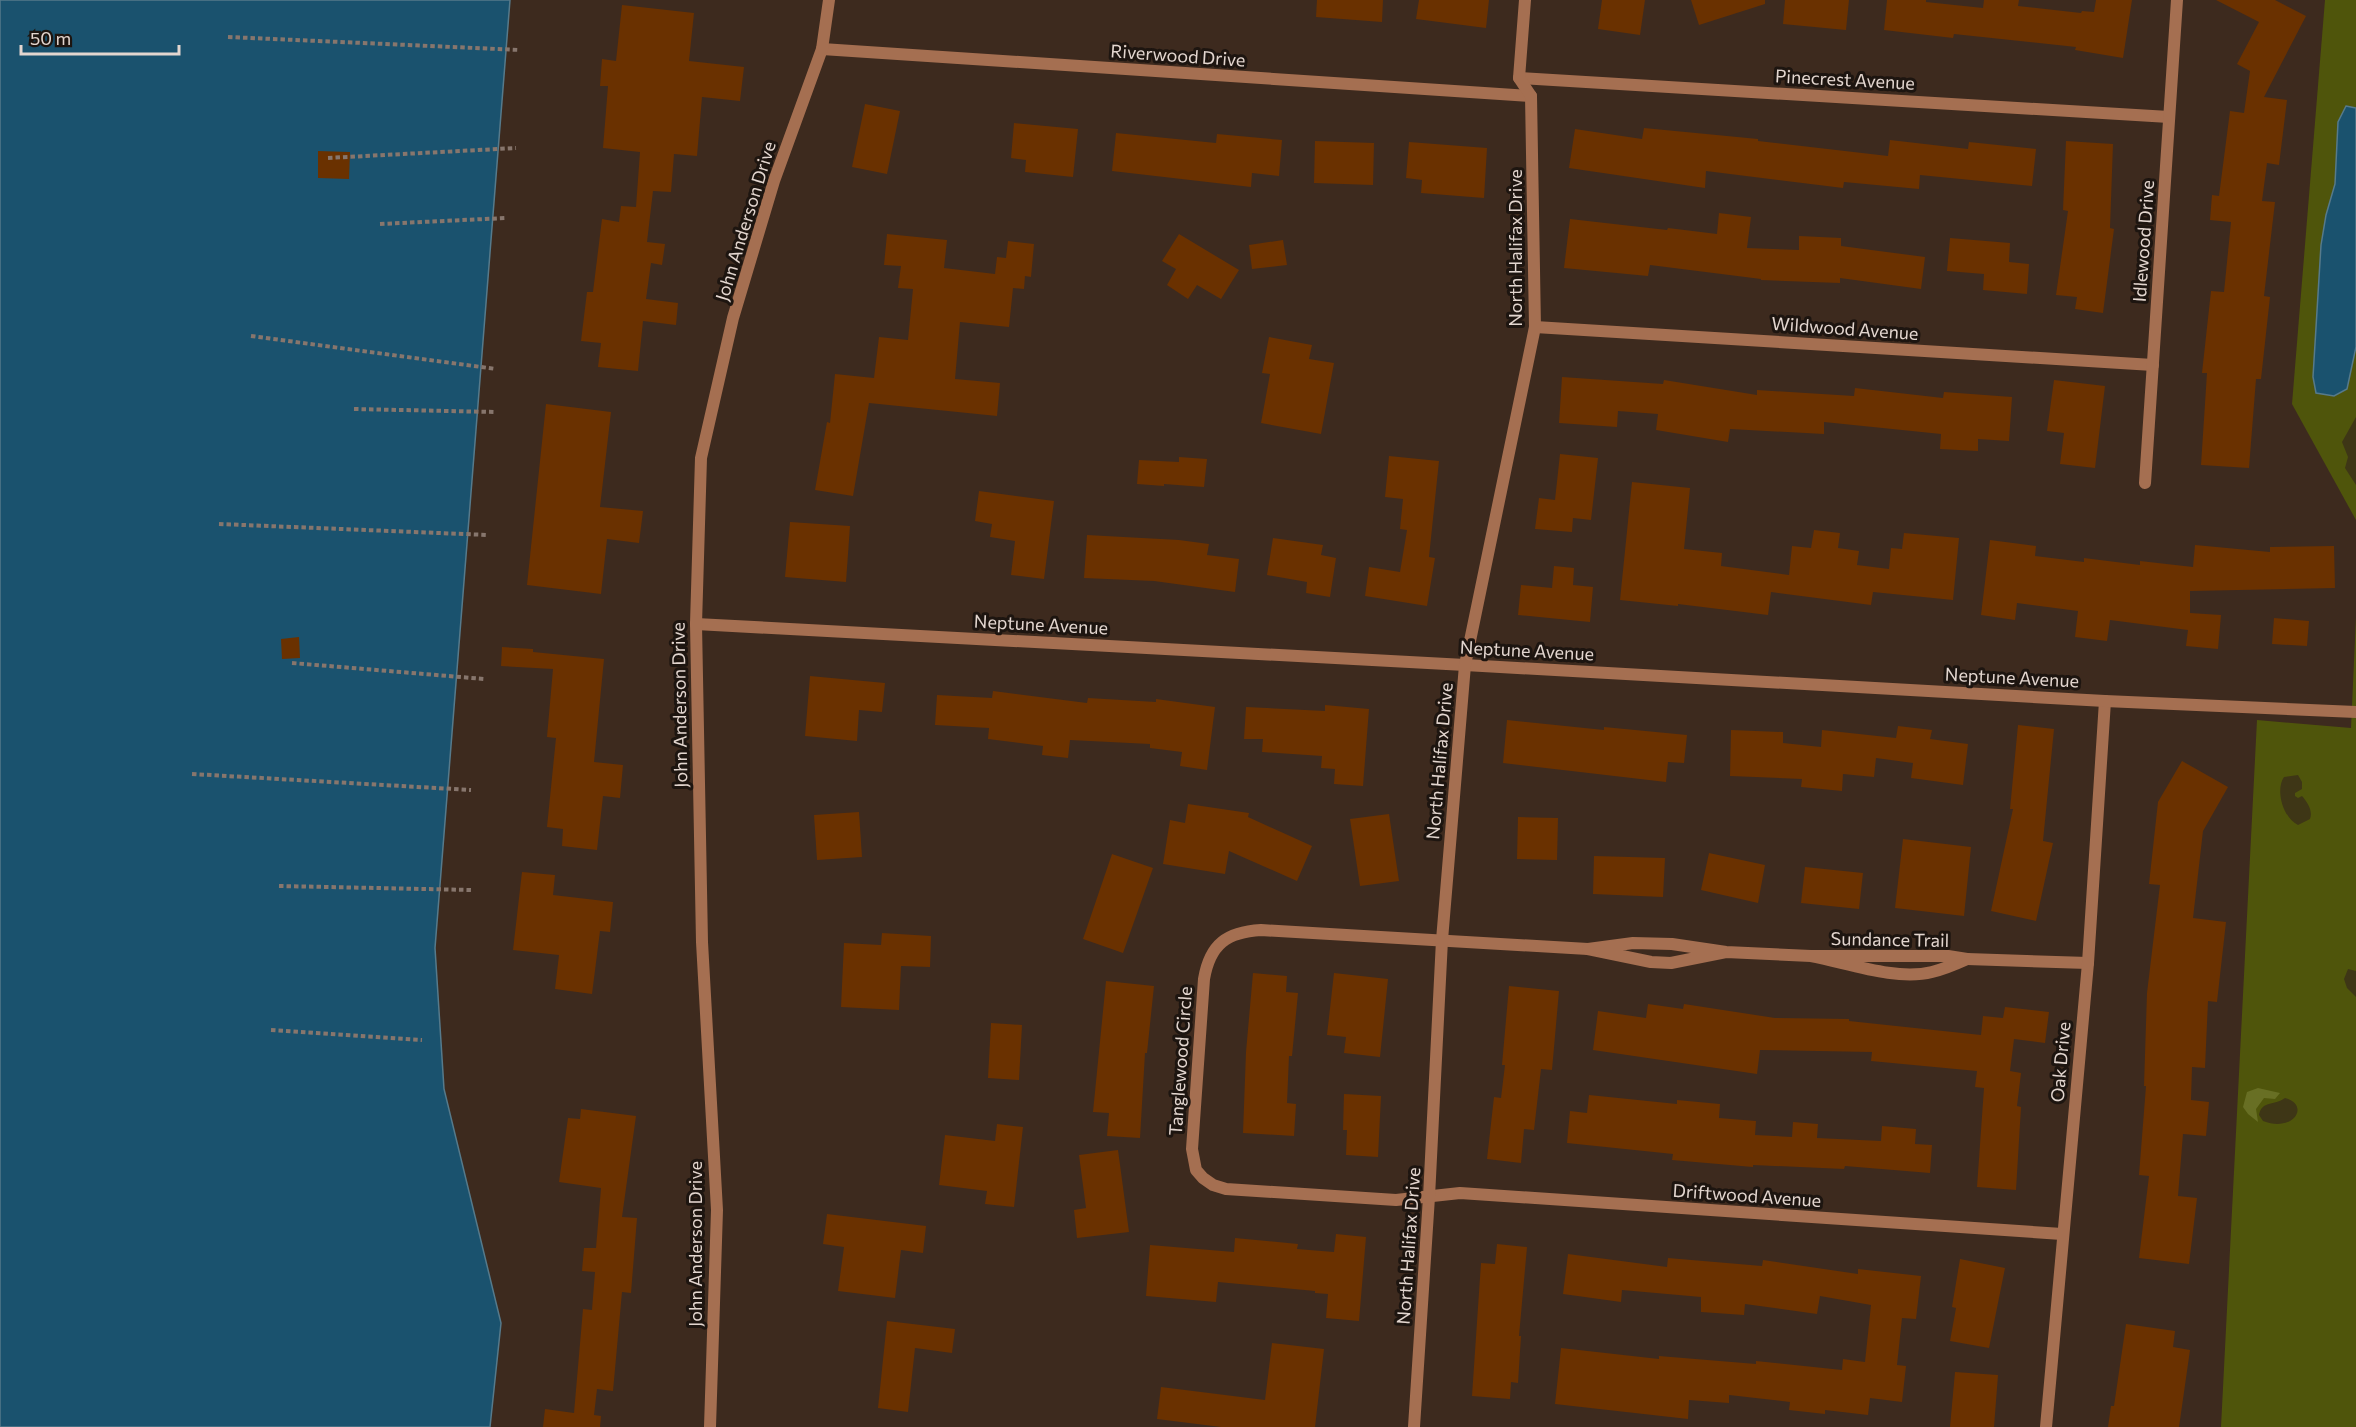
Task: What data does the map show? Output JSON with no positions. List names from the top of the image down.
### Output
{
  "streets": {
    "street": [
      "Riverwood Drive",
      "Pinecrest Avenue",
      "John Anderson Drive",
      "Idlewood Drive",
      "North Halifax Drive",
      "Wildwood Avenue",
      "Neptune Avenue",
      "Sundance Trail",
      "Tanglewood Circle",
      "Oak Drive",
      "Driftwood Avenue"
    ]
  },
  "crossings": [
    ["Riverwood Drive", "John Anderson Drive"],
    ["Riverwood Drive", "North Halifax Drive"],
    ["Pinecrest Avenue", "Idlewood Drive"],
    ["John Anderson Drive", "Neptune Avenue"],
    ["Idlewood Drive", "Wildwood Avenue"],
    ["North Halifax Drive", "Wildwood Avenue"],
    ["North Halifax Drive", "Neptune Avenue"],
    ["North Halifax Drive", "Sundance Trail"],
    ["North Halifax Drive", "Tanglewood Circle"],
    ["North Halifax Drive", "Driftwood Avenue"],
    ["Neptune Avenue", "Oak Drive"],
    ["Sundance Trail", "Tanglewood Circle"],
    ["Sundance Trail", "Oak Drive"],
    ["Tanglewood Circle", "Driftwood Avenue"],
    ["Oak Drive", "Driftwood Avenue"]
  ],
  "scale_bar": "50 m"
}
